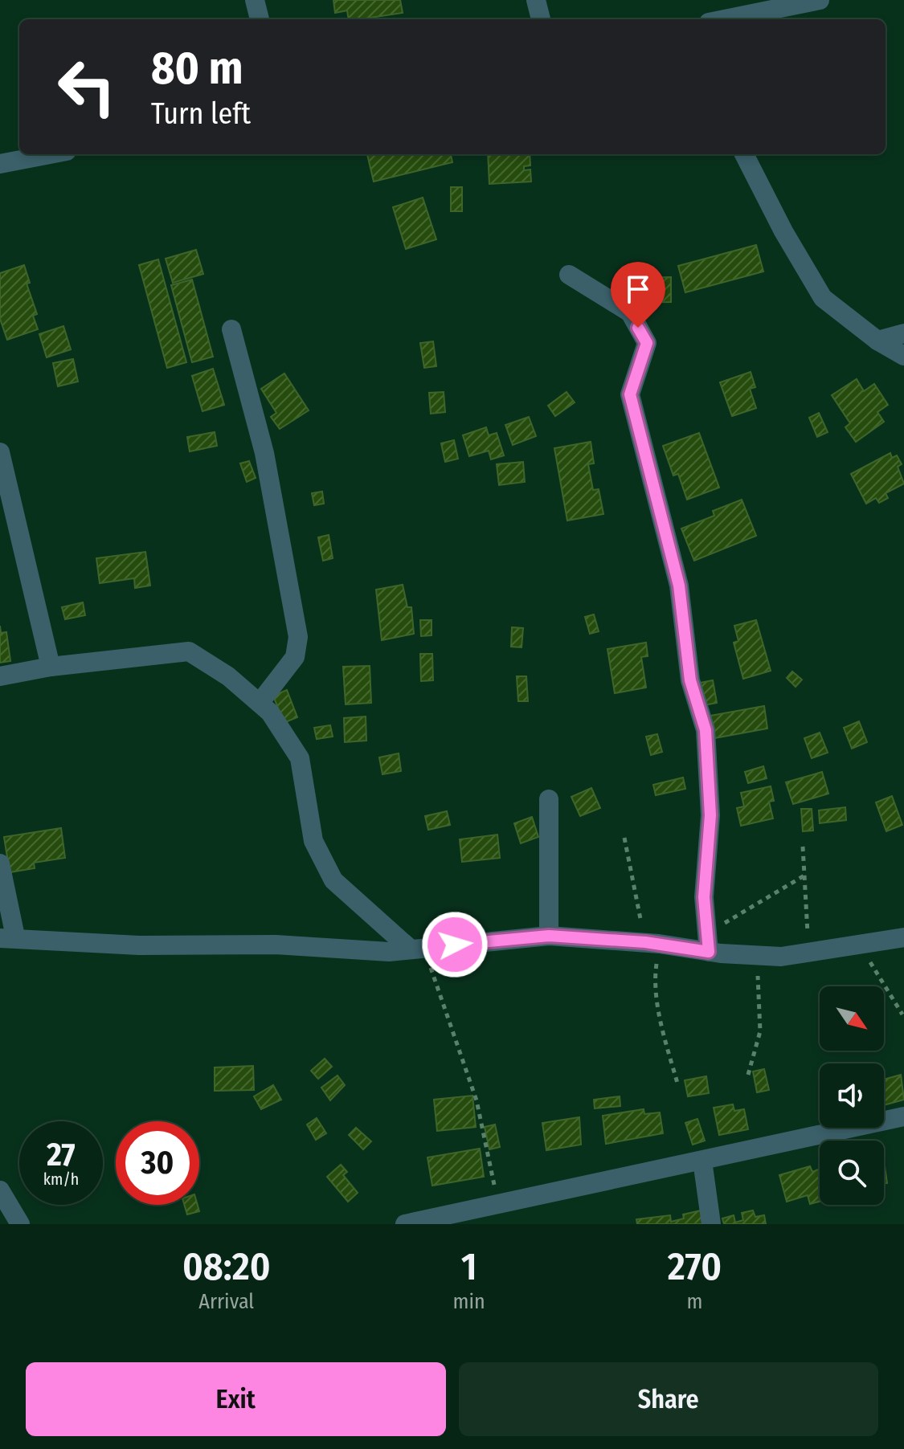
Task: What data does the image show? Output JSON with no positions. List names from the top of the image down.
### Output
{
  "north": "bottom right",
  "page": {
    "turn": ["80 m", "Turn left"],
    "speed": "27 km/h",
    "limit": "30",
    "eta": [
      "08:20",
      "Arrival",
      "1",
      "min",
      "270",
      "m"
    ],
    "buttons": ["Exit", "Share"]
  }
}
